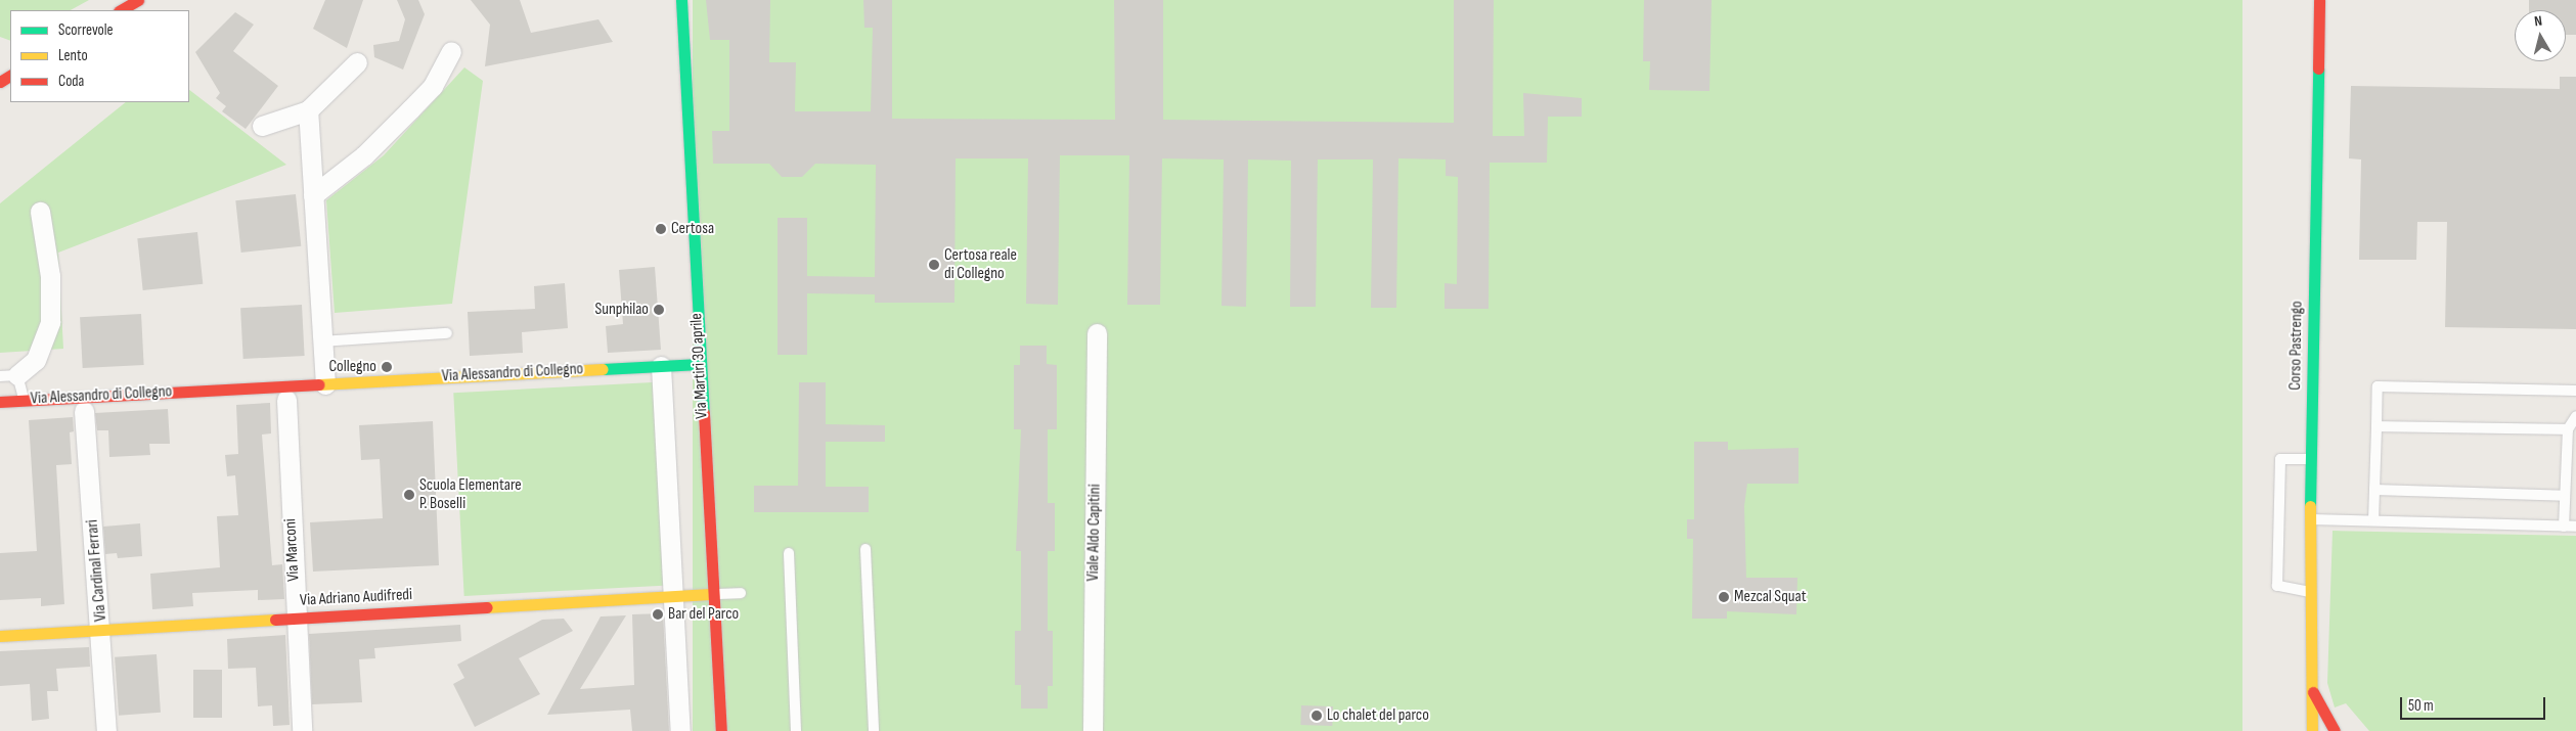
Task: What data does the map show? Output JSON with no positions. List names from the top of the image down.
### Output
{
  "streets": {
    "street": [
      "Corso Pastrengo",
      "Via Martiri 30 aprile",
      "Via Alessandro di Collegno",
      "Viale Aldo Capitini",
      "Via Marconi",
      "Via Cardinal Ferrari",
      "Via Adriano Audifredi"
    ]
  },
  "crossings": [
    ["Via Martiri 30 aprile", "Via Alessandro di Collegno"],
    ["Via Martiri 30 aprile", "Via Adriano Audifredi"],
    ["Via Marconi", "Via Adriano Audifredi"],
    ["Via Cardinal Ferrari", "Via Adriano Audifredi"]
  ],
  "places": [
    "Certosa",
    "Certosa reale di Collegno",
    "Sunphilao",
    "Collegno",
    "Scuola Elementare P. Boselli",
    "Mezcal Squat",
    "Bar del Parco",
    "Lo chalet del parco"
  ],
  "legend": ["Scorrevole", "Lento", "Coda"],
  "scale_bar": "50 m",
  "north": "top"
}
